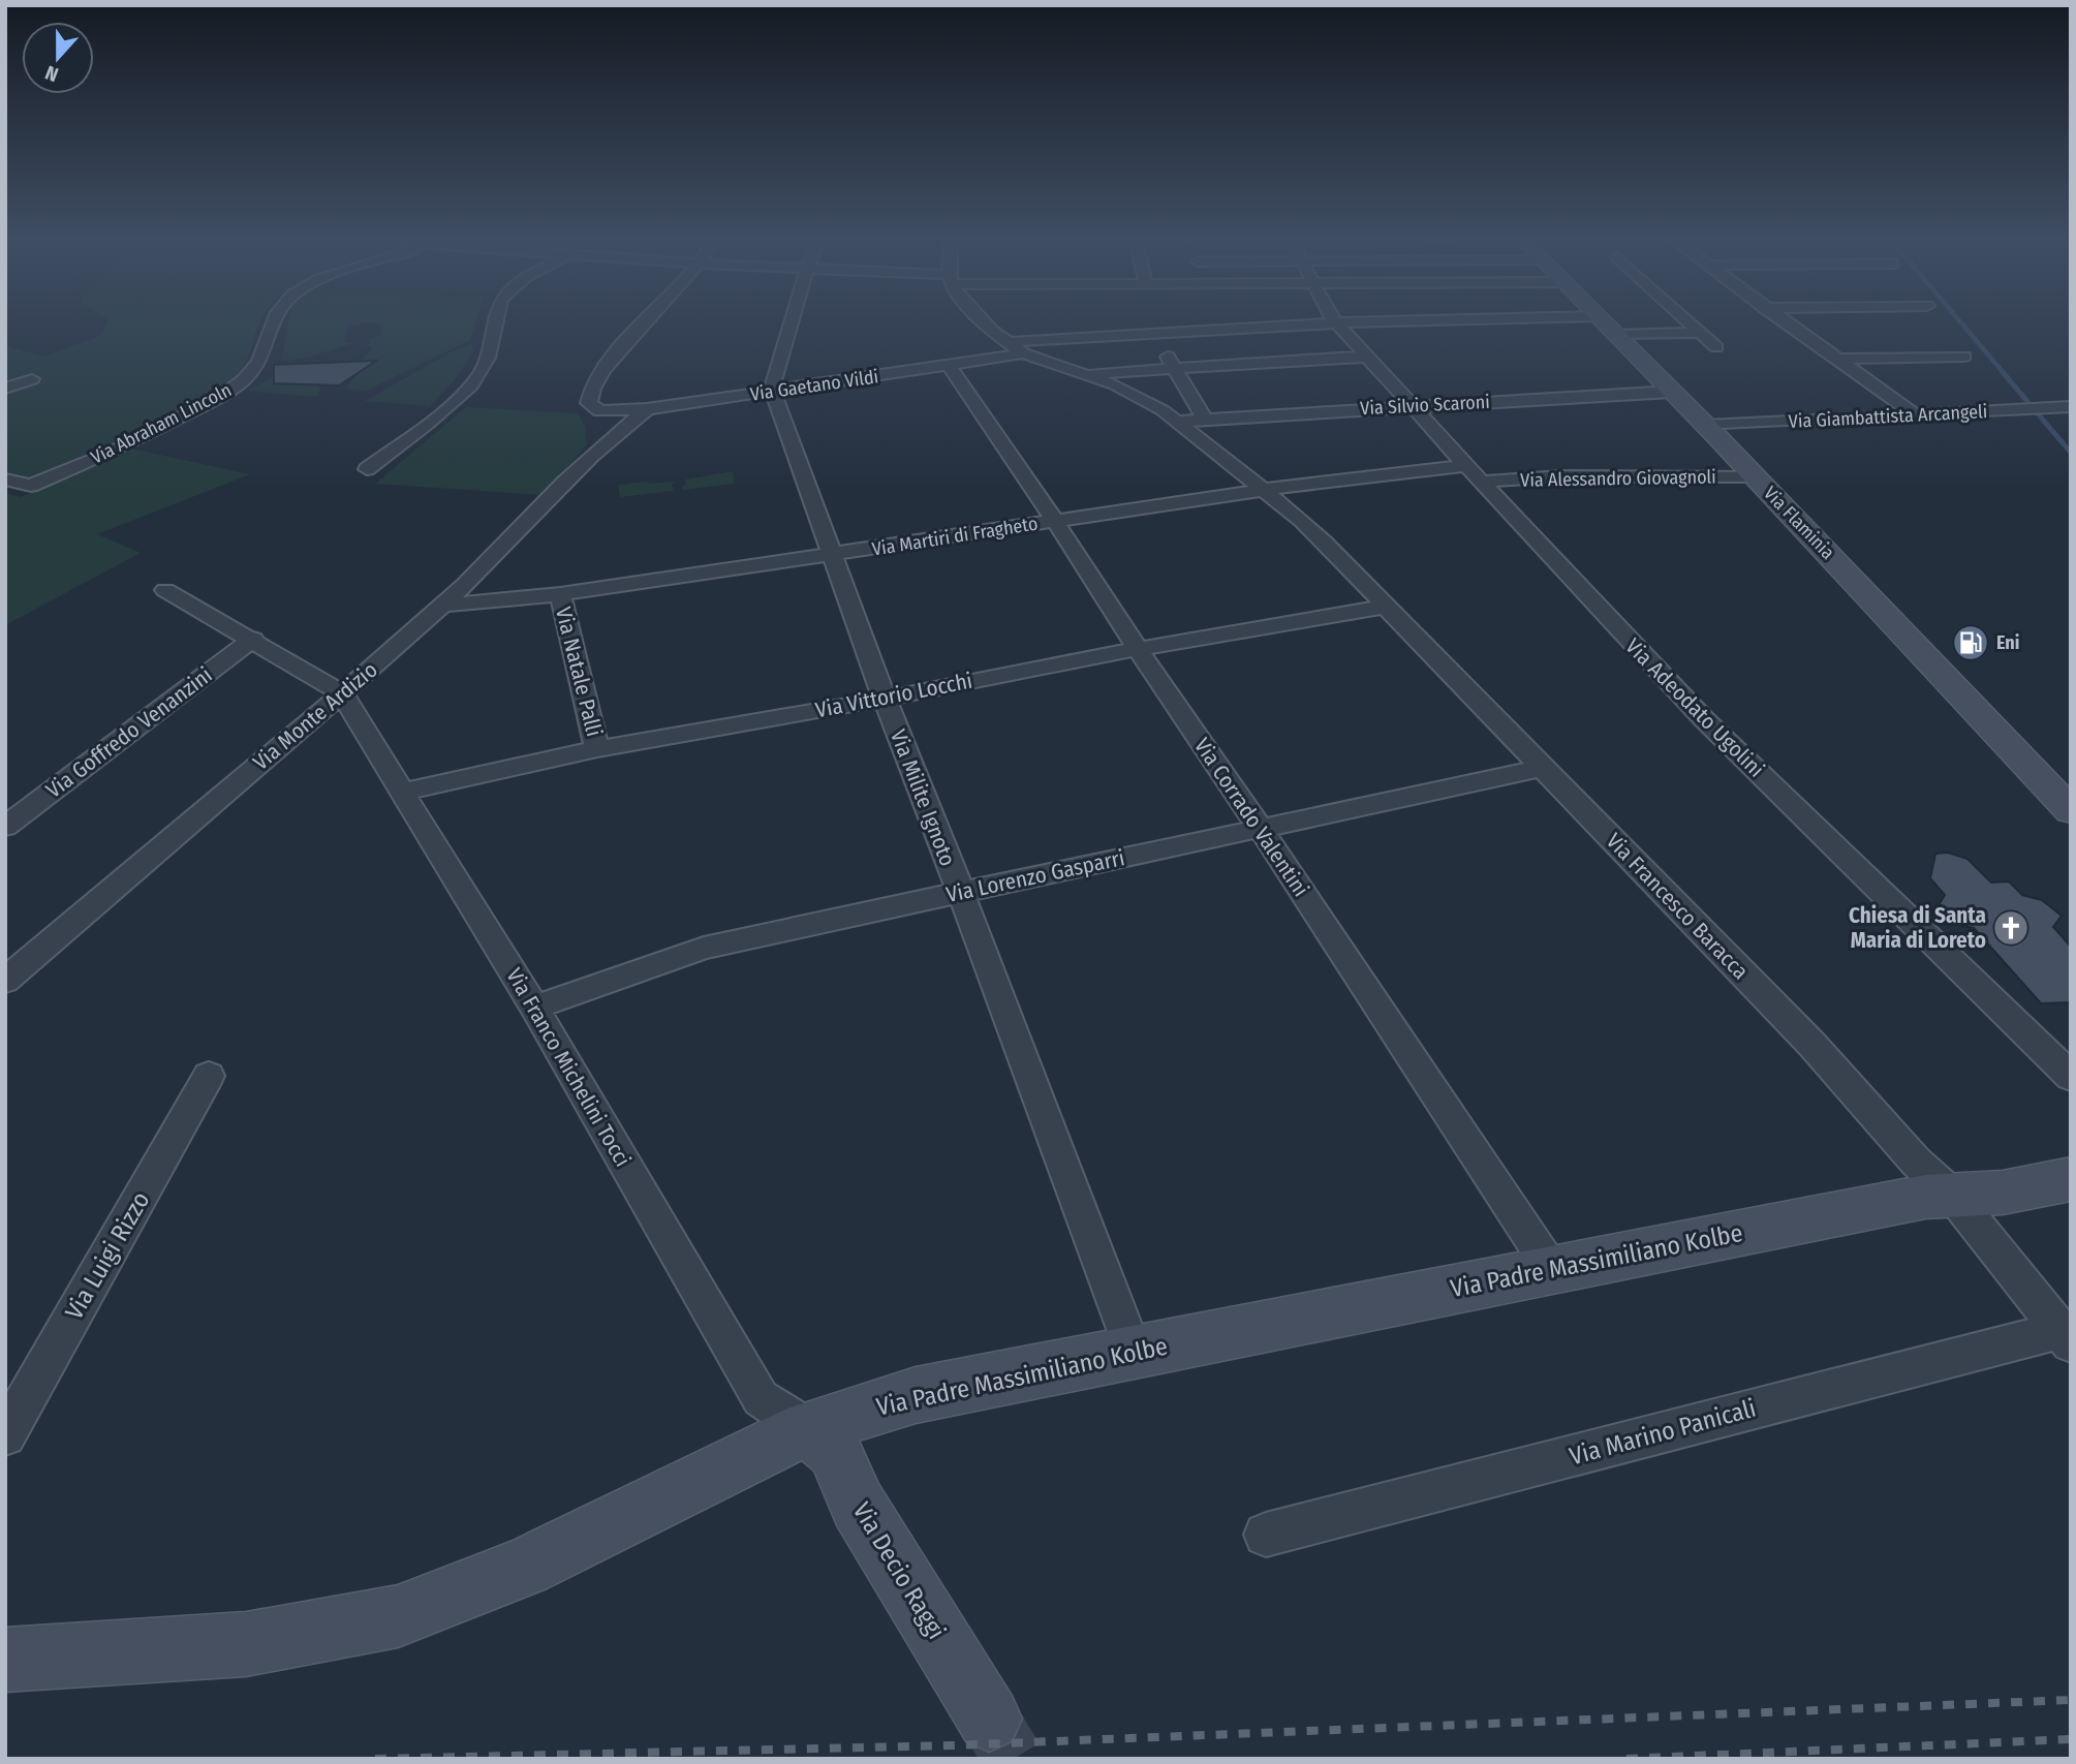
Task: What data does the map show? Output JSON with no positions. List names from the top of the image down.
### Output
{
  "streets": {
    "street": [
      "Via Gaetano Vildi",
      "Via Silvio Scaroni",
      "Via Giambattista Arcangeli",
      "Via Abraham Lincoln",
      "Via Alessandro Giovagnoli",
      "Via Flaminia",
      "Via Martiri di Fragheto",
      "Via Natale Palli",
      "Via Vittorio Locchi",
      "Via Adeodato Ugolini",
      "Via Monte Ardizio",
      "Via Goffredo Venanzini",
      "Via Milite Ignoto",
      "Via Corrado Valentini",
      "Via Lorenzo Gasparri",
      "Via Francesco Baracca",
      "Via Franco Michelini Tocci",
      "Via Luigi Rizzo",
      "Via Padre Massimiliano Kolbe",
      "Via Marino Panicali",
      "Via Decio Raggi"
    ]
  },
  "crossings": [
    ["Via Gaetano Vildi", "Via Monte Ardizio"],
    ["Via Gaetano Vildi", "Via Milite Ignoto"],
    ["Via Gaetano Vildi", "Via Corrado Valentini"],
    ["Via Gaetano Vildi", "Via Francesco Baracca"],
    ["Via Silvio Scaroni", "Via Flaminia"],
    ["Via Silvio Scaroni", "Via Adeodato Ugolini"],
    ["Via Silvio Scaroni", "Via Francesco Baracca"],
    ["Via Giambattista Arcangeli", "Via Flaminia"],
    ["Via Alessandro Giovagnoli", "Via Flaminia"],
    ["Via Alessandro Giovagnoli", "Via Martiri di Fragheto"],
    ["Via Alessandro Giovagnoli", "Via Adeodato Ugolini"],
    ["Via Martiri di Fragheto", "Via Natale Palli"],
    ["Via Martiri di Fragheto", "Via Adeodato Ugolini"],
    ["Via Martiri di Fragheto", "Via Monte Ardizio"],
    ["Via Martiri di Fragheto", "Via Milite Ignoto"],
    ["Via Martiri di Fragheto", "Via Corrado Valentini"],
    ["Via Martiri di Fragheto", "Via Francesco Baracca"],
    ["Via Natale Palli", "Via Vittorio Locchi"],
    ["Via Vittorio Locchi", "Via Milite Ignoto"],
    ["Via Vittorio Locchi", "Via Corrado Valentini"],
    ["Via Vittorio Locchi", "Via Francesco Baracca"],
    ["Via Vittorio Locchi", "Via Franco Michelini Tocci"],
    ["Via Monte Ardizio", "Via Franco Michelini Tocci"],
    ["Via Milite Ignoto", "Via Lorenzo Gasparri"],
    ["Via Milite Ignoto", "Via Padre Massimiliano Kolbe"],
    ["Via Corrado Valentini", "Via Lorenzo Gasparri"],
    ["Via Corrado Valentini", "Via Padre Massimiliano Kolbe"],
    ["Via Lorenzo Gasparri", "Via Francesco Baracca"],
    ["Via Lorenzo Gasparri", "Via Franco Michelini Tocci"],
    ["Via Francesco Baracca", "Via Padre Massimiliano Kolbe"],
    ["Via Francesco Baracca", "Via Marino Panicali"],
    ["Via Franco Michelini Tocci", "Via Padre Massimiliano Kolbe"],
    ["Via Franco Michelini Tocci", "Via Decio Raggi"],
    ["Via Padre Massimiliano Kolbe", "Via Decio Raggi"]
  ],
  "places": {
    "fuel station": ["Eni"],
    "church": ["Chiesa di Santa Maria di Loreto"]
  },
  "north": "bottom"
}
